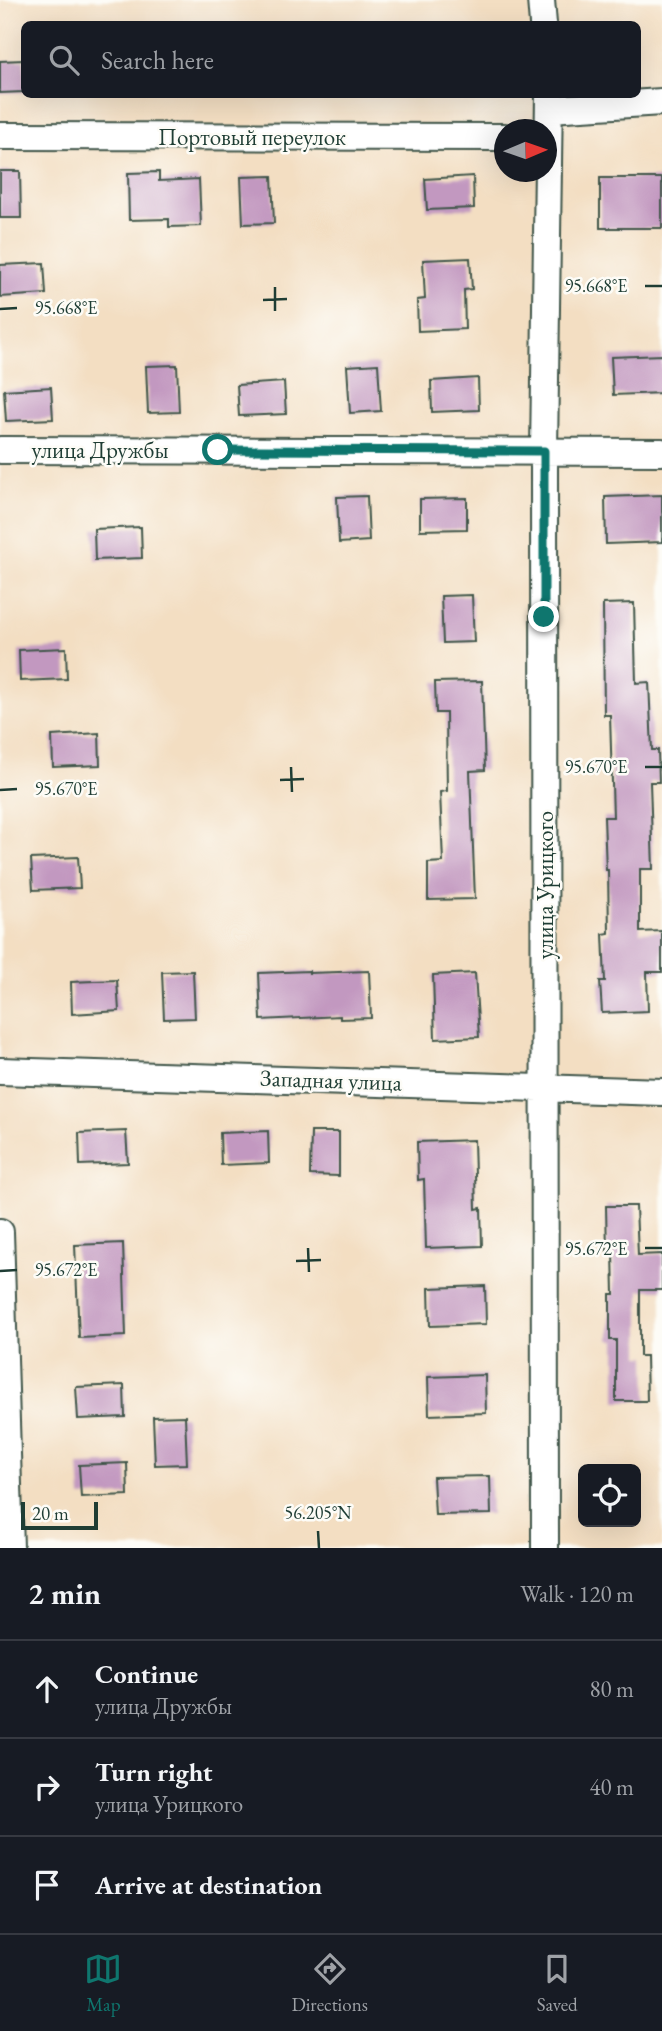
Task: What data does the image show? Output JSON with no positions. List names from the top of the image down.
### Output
{
  "streets": {
    "street": [
      "Портовый переулок",
      "улица Дружбы",
      "улица Урицкого",
      "Западная улица"
    ]
  },
  "crossings": [
    ["улица Дружбы", "улица Урицкого"],
    ["улица Урицкого", "Западная улица"]
  ],
  "scale_bar": "20 m",
  "north": "right",
  "page": {
    "search": "Search here",
    "scale": "20 m",
    "heading": ["2 min", "Walk · 120 m"],
    "list": [
      ["Continue", "улица Дружбы", "80 m"],
      ["Turn right", "улица Урицкого", "40 m"],
      "Arrive at destination"
    ],
    "nav": ["Map", "Directions", "Saved"]
  },
  "coordinates": [
    "95.668°E",
    "95.670°E",
    "95.672°E",
    "56.205°N"
  ]
}
